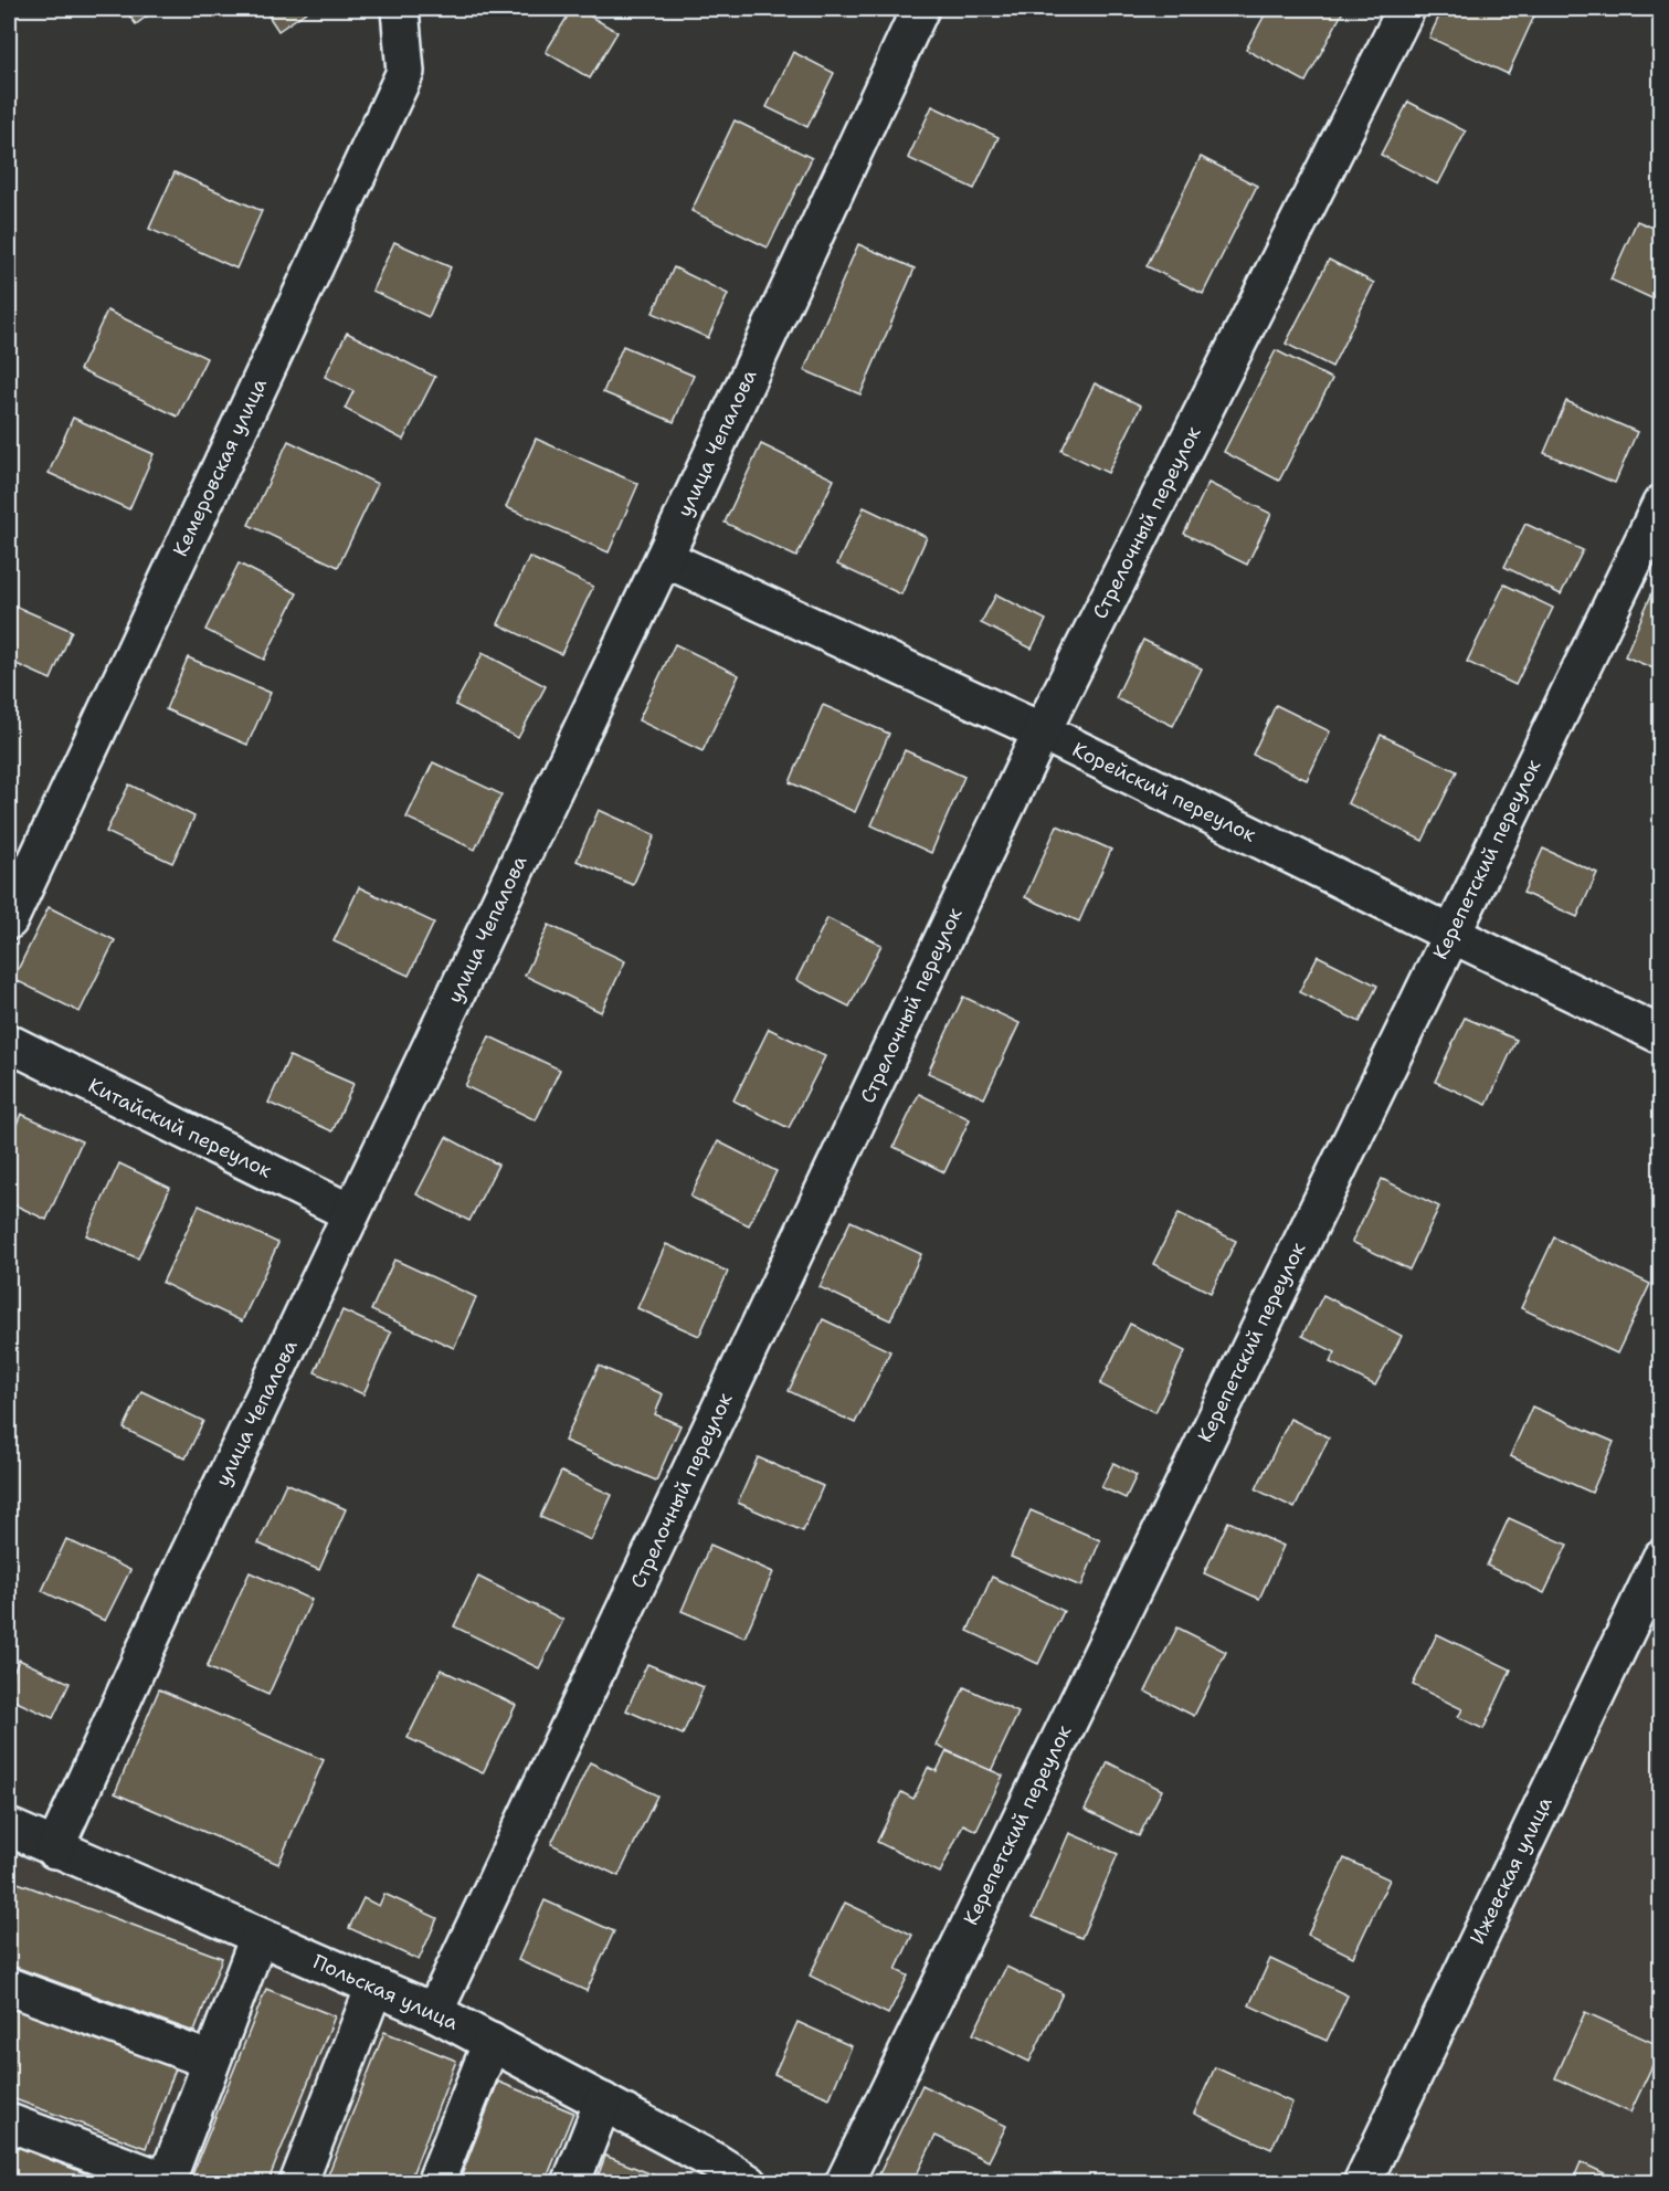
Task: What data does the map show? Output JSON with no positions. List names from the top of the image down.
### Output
{
  "streets": {
    "street": [
      "улица Чепалова",
      "Кемеровская улица",
      "Стрелочный переулок",
      "Корейский переулок",
      "Керепетский переулок",
      "Китайский переулок",
      "Ижевская улица",
      "Польская улица"
    ]
  },
  "crossings": [
    ["улица Чепалова", "Корейский переулок"],
    ["улица Чепалова", "Китайский переулок"],
    ["улица Чепалова", "Польская улица"],
    ["Стрелочный переулок", "Корейский переулок"],
    ["Стрелочный переулок", "Польская улица"],
    ["Корейский переулок", "Керепетский переулок"]
  ]
}
